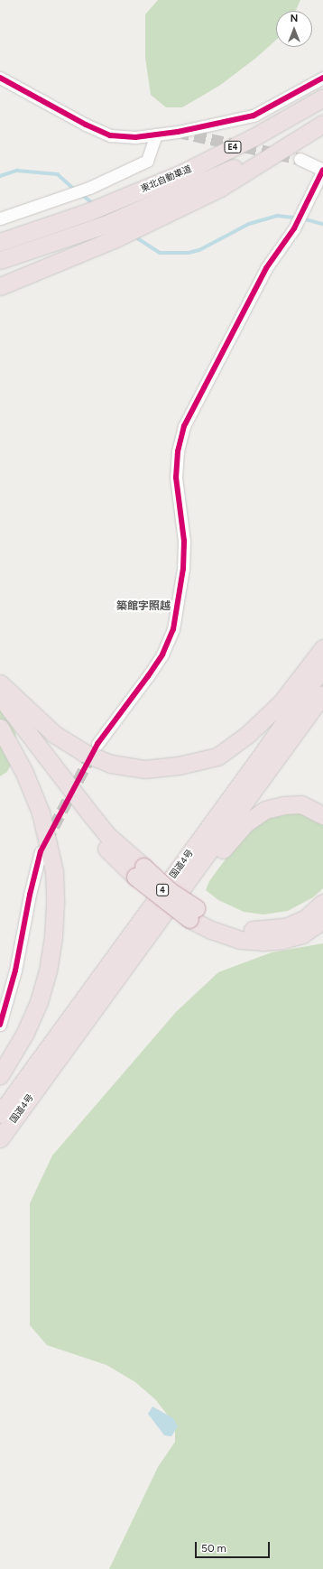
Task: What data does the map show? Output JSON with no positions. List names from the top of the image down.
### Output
{
  "streets": {
    "highway": [
      "E4",
      "東北自動車道",
      "国道4号",
      "4"
    ]
  },
  "districts": ["築館字照越"],
  "scale_bar": "50 m",
  "north": "top"
}
